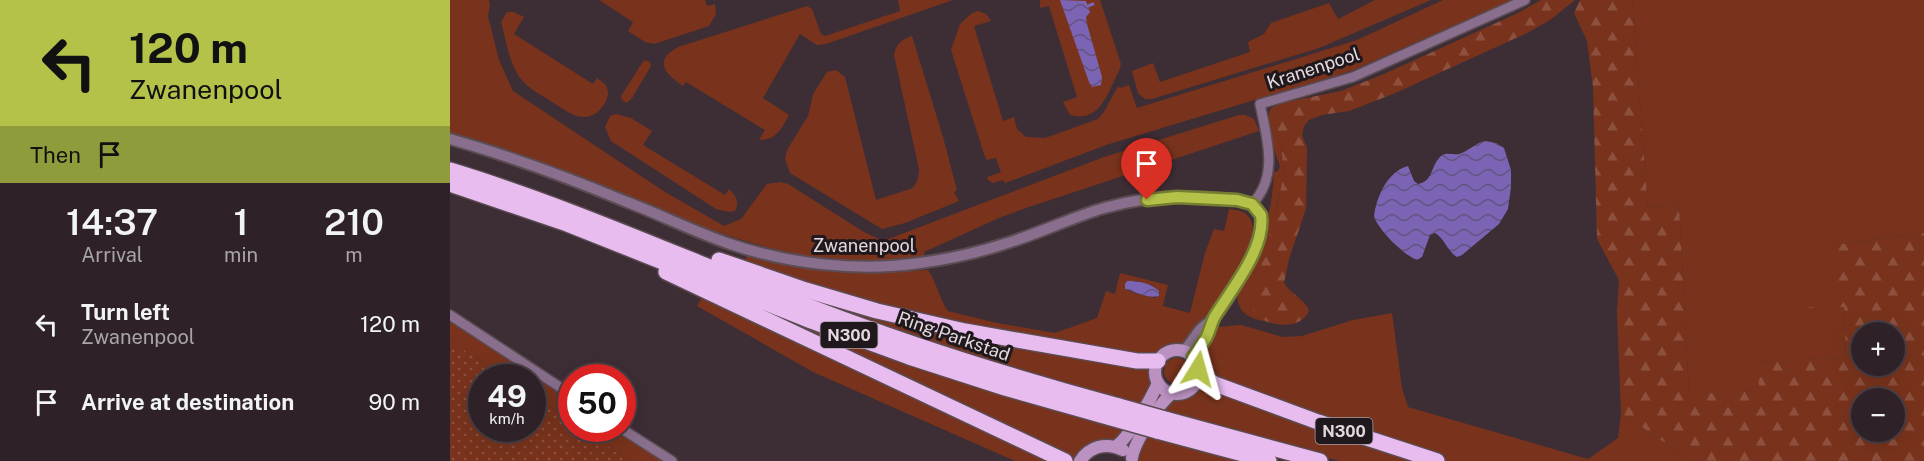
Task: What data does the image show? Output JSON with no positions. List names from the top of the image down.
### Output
{
  "streets": {
    "highway": ["N300", "Ring Parkstad"],
    "street": ["Kranenpool", "Zwanenpool"]
  },
  "crossings": [
    ["Kranenpool", "Zwanenpool"],
    ["N300", "Ring Parkstad"]
  ],
  "page": {
    "turn": ["120 m", "Zwanenpool"],
    "then": "Then",
    "eta": [
      "14:37",
      "Arrival",
      "1",
      "min",
      "210",
      "m"
    ],
    "list": [
      {
        "name": "Turn left",
        "note": "Zwanenpool",
        "value": "120 m"
      },
      {
        "name": "Arrive at destination",
        "value": "90 m"
      }
    ],
    "map_buttons": ["+", "−"],
    "speed": "49 km/h",
    "limit": "50"
  }
}
